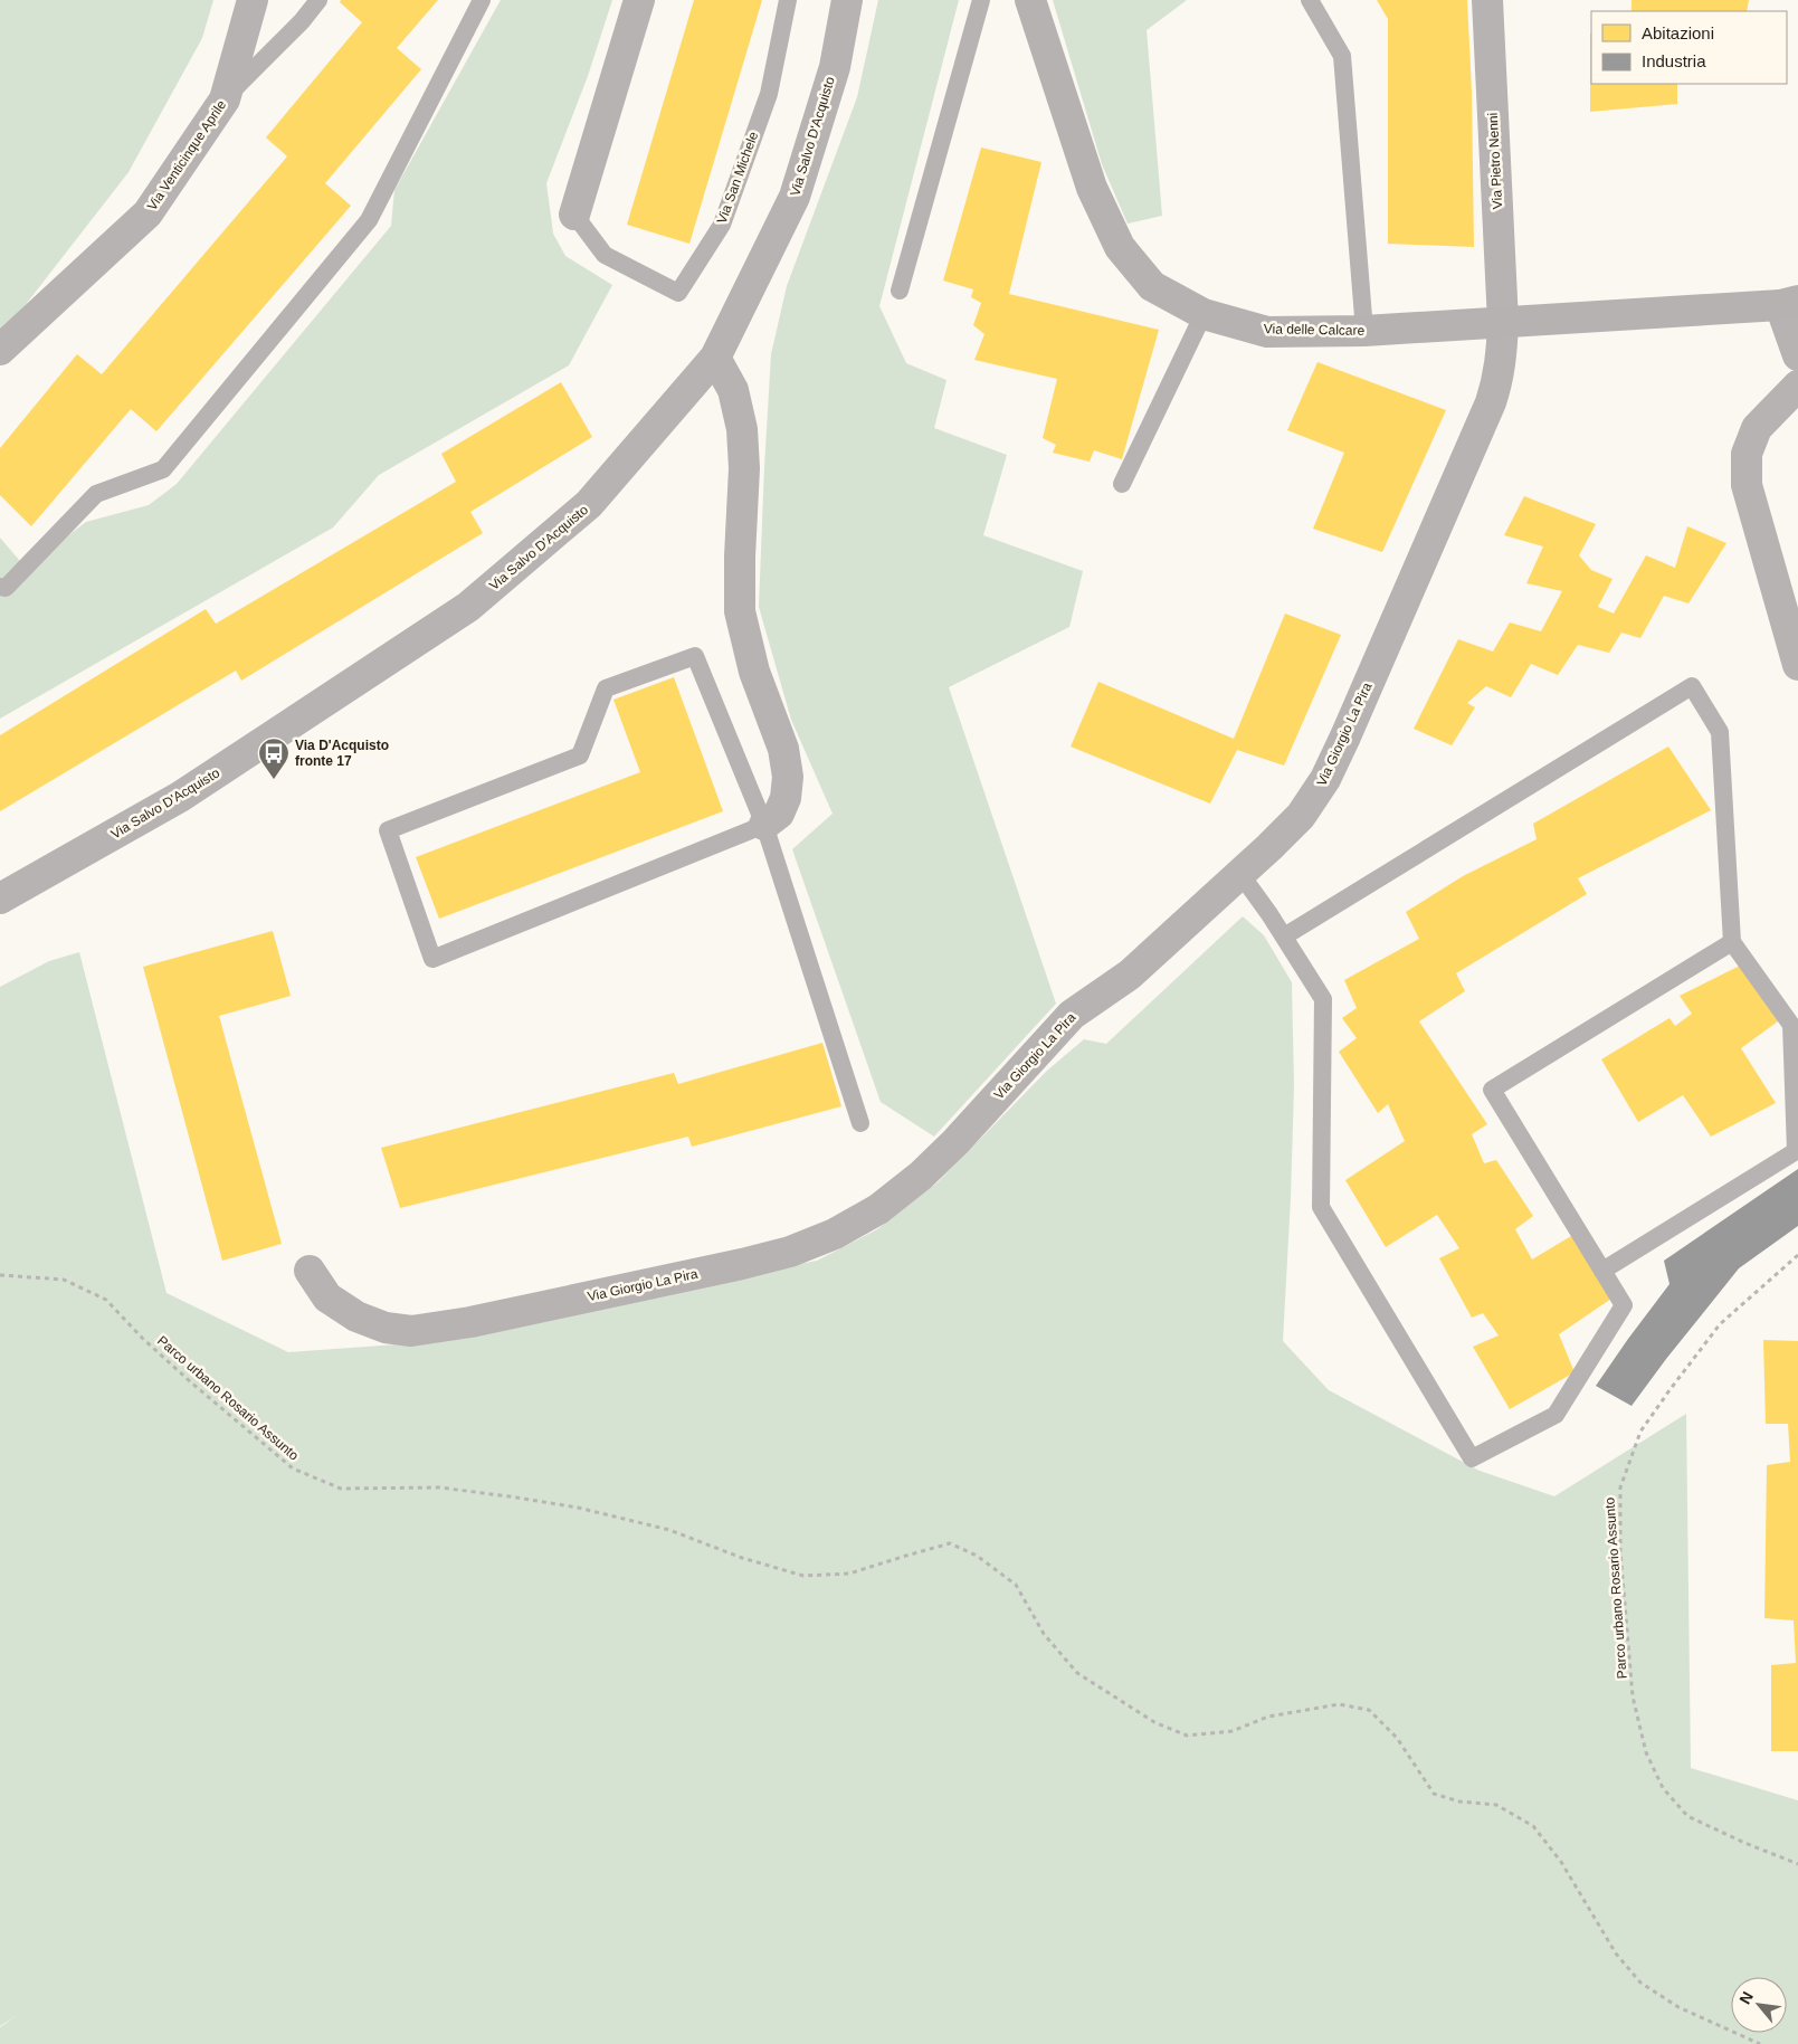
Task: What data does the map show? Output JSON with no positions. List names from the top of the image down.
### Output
{
  "streets": {
    "main road": ["Via delle Calcare"],
    "street": [
      "Via Salvo D'Acquisto",
      "Via Venticinque Aprile",
      "Via Pietro Nenni",
      "Via San Michele",
      "Via Giorgio La Pira"
    ],
    "path": ["Parco urbano Rosario Assunto"]
  },
  "crossings": [
    ["Via Pietro Nenni", "Via delle Calcare"],
    ["Via Pietro Nenni", "Via Giorgio La Pira"],
    ["Via delle Calcare", "Via Giorgio La Pira"]
  ],
  "places": {
    "bus stop": ["Via D'Acquisto fronte 17"]
  },
  "legend": ["Abitazioni", "Industria"],
  "north": "top left"
}
